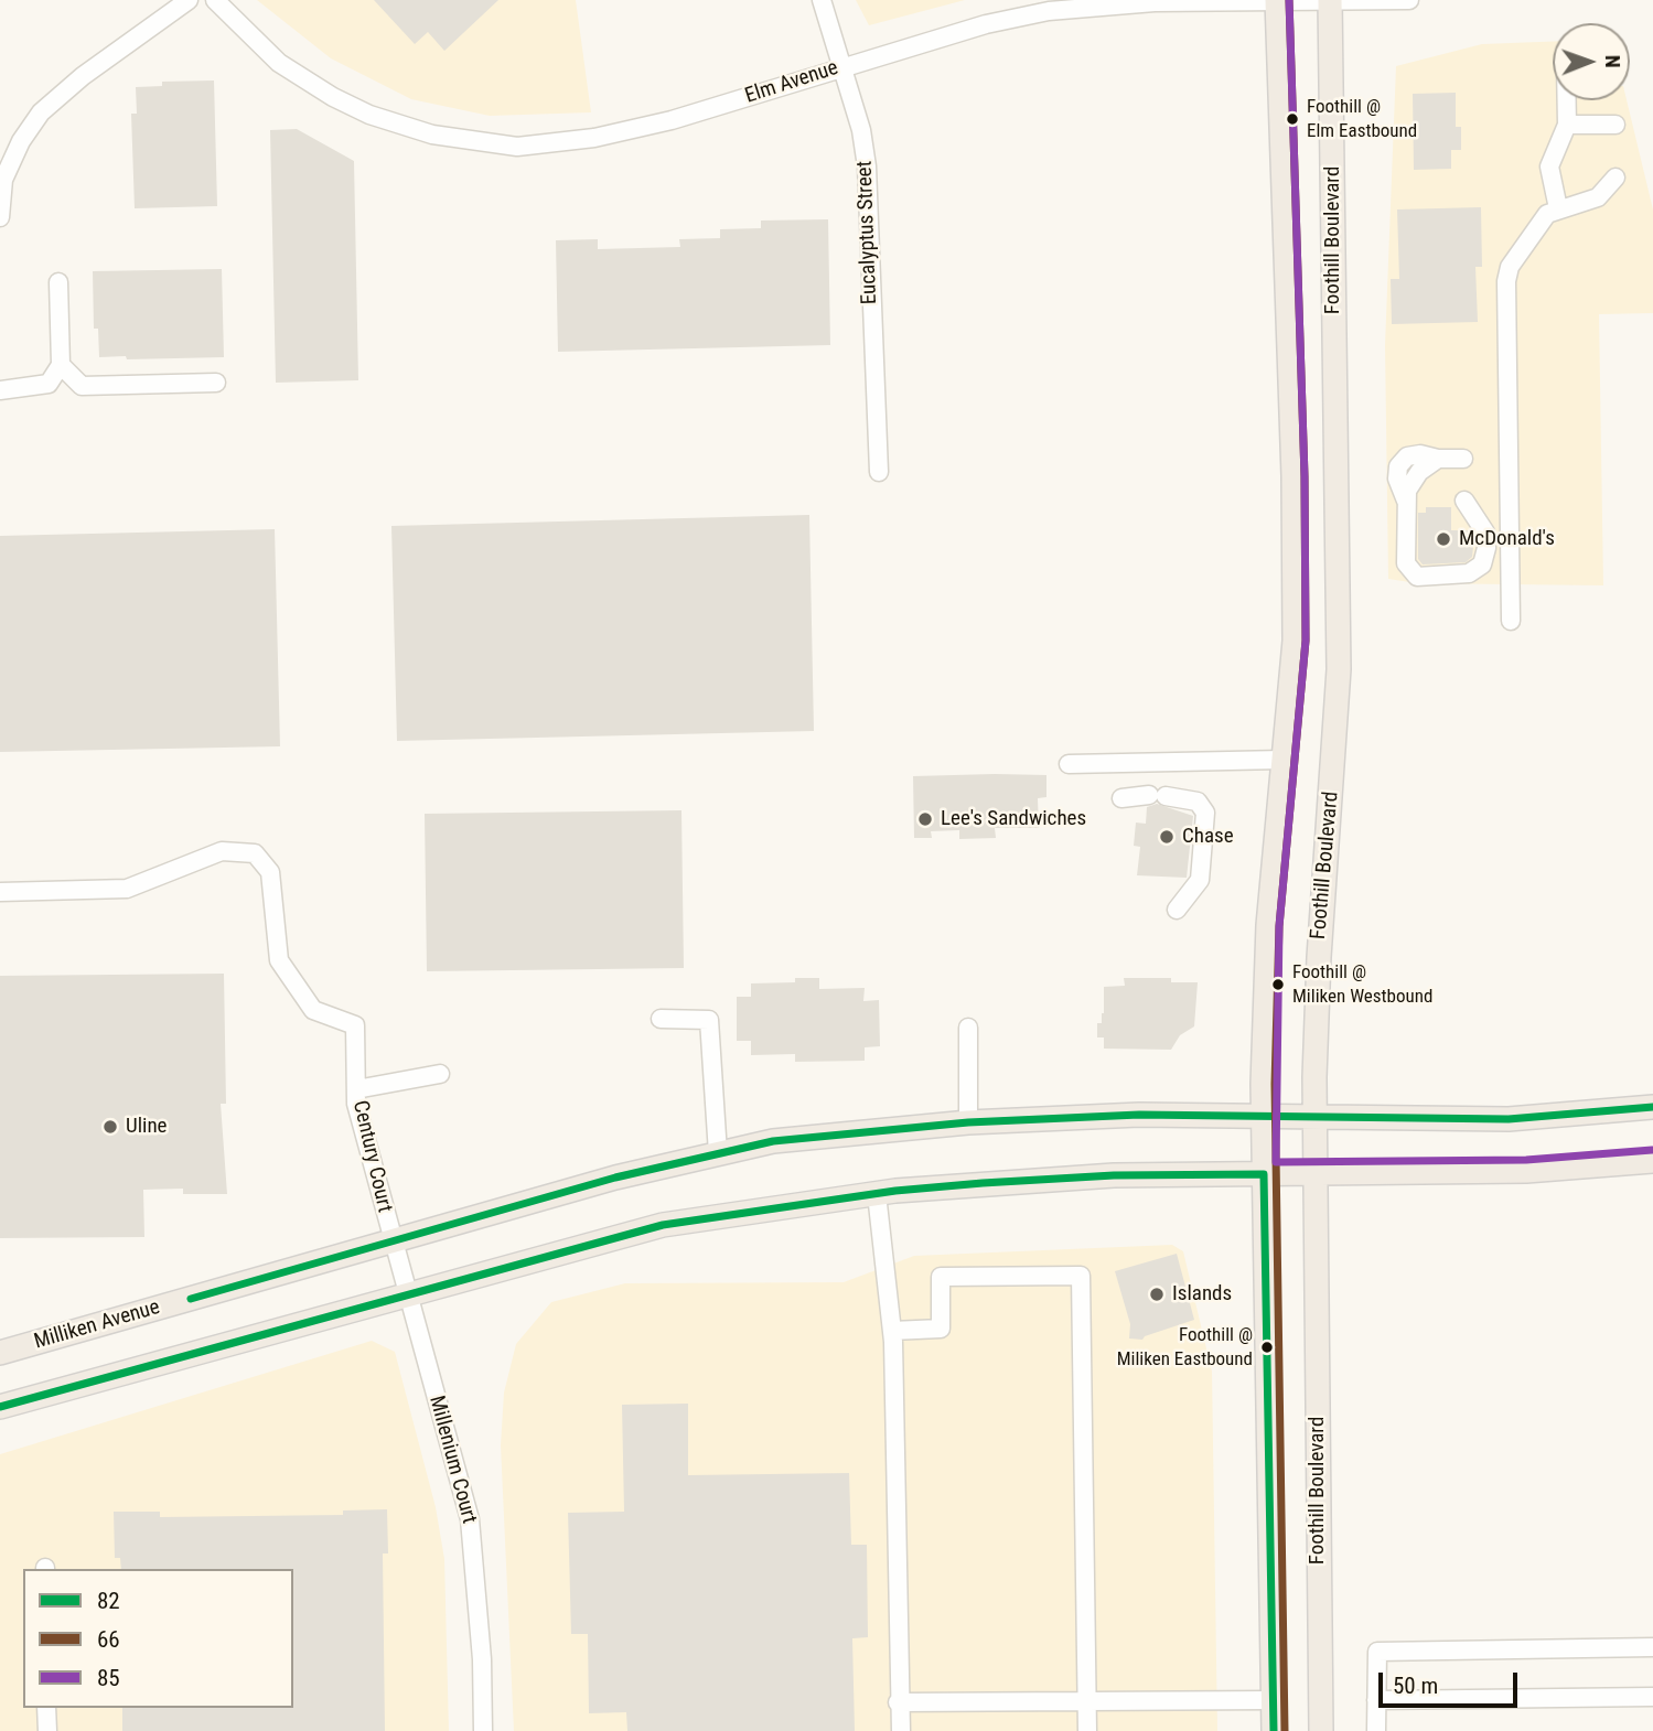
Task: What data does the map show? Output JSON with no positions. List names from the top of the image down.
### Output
{
  "streets": {
    "main road": ["Foothill Boulevard", "Milliken Avenue"],
    "street": [
      "Elm Avenue",
      "Eucalyptus Street",
      "Century Court",
      "Millenium Court"
    ]
  },
  "crossings": [
    ["Elm Avenue", "Eucalyptus Street"],
    ["Elm Avenue", "Foothill Boulevard"],
    ["Foothill Boulevard", "Milliken Avenue"],
    ["Century Court", "Milliken Avenue"],
    ["Century Court", "Millenium Court"],
    ["Milliken Avenue", "Millenium Court"]
  ],
  "places": [
    "Foothill @ Elm Eastbound",
    "McDonald's",
    "Lee's Sandwiches",
    "Chase",
    "Foothill @ Miliken Westbound",
    "Uline",
    "Islands",
    "Foothill @ Miliken Eastbound"
  ],
  "lines": ["transit line 66", "transit line 85", "transit line 82"],
  "legend": ["82", "66", "85"],
  "scale_bar": "50 m",
  "north": "right"
}
